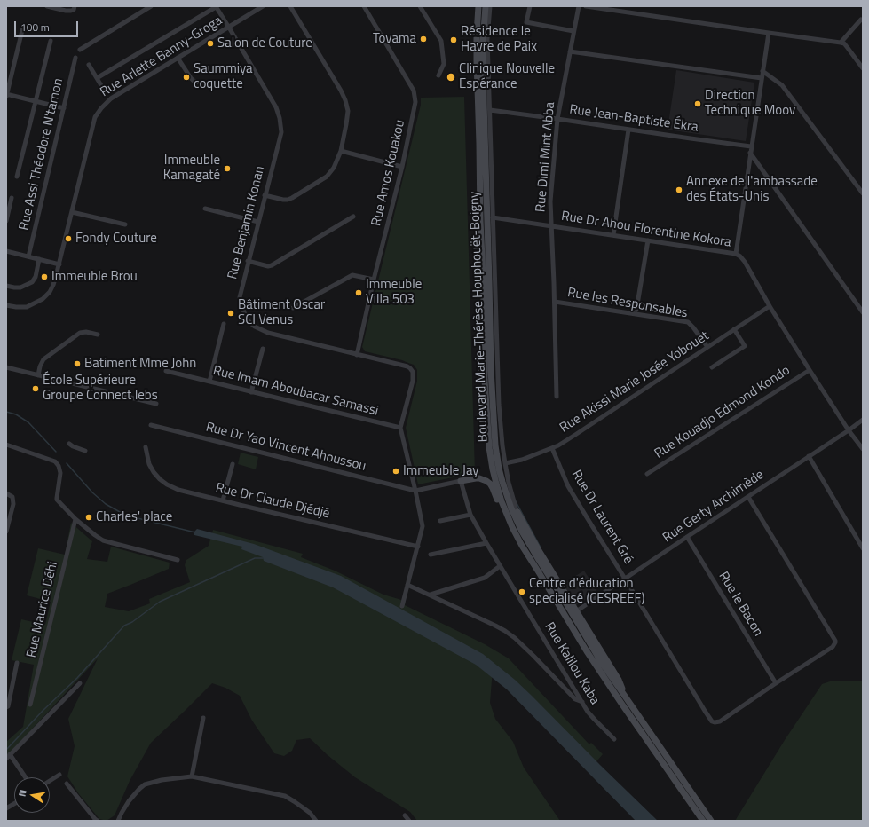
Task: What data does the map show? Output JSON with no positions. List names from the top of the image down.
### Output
{
  "streets": {
    "main road": ["Boulevard Marie-Thérèse Houphouët-Boigny"],
    "street": [
      "Rue Arlette Banny-Groga",
      "Rue Jean-Baptiste Ékra",
      "Rue Assi Théodore N'tamon",
      "Rue Dimi Mint Abba",
      "Rue Amos Kouakou",
      "Rue Benjamin Konan",
      "Rue Dr Ahou Florentine Kokora",
      "Rue les Responsables",
      "Rue Akissi Marie Josée Yobouet",
      "Rue Imam Aboubacar Samassi",
      "Rue Kouadjo Edmond Kondo",
      "Rue Dr Yao Vincent Ahoussou",
      "Rue Dr Claude Djédjé",
      "Rue Gerty Archimède",
      "Rue Dr Laurent Gré",
      "Rue le Bacon",
      "Rue Maurice Déhi",
      "Rue Kalilou Kaba"
    ]
  },
  "crossings": [
    ["Rue Arlette Banny-Groga", "Rue Benjamin Konan"],
    ["Rue Jean-Baptiste Ékra", "Rue Dimi Mint Abba"],
    ["Rue Dimi Mint Abba", "Rue Dr Ahou Florentine Kokora"],
    ["Rue Dimi Mint Abba", "Rue les Responsables"],
    ["Rue Amos Kouakou", "Rue Benjamin Konan"],
    ["Rue Benjamin Konan", "Rue Imam Aboubacar Samassi"],
    ["Rue Dr Ahou Florentine Kokora", "Rue Akissi Marie Josée Yobouet"],
    ["Rue Dr Ahou Florentine Kokora", "Rue Kouadjo Edmond Kondo"],
    ["Rue Dr Ahou Florentine Kokora", "Rue Gerty Archimède"],
    ["Rue les Responsables", "Rue Akissi Marie Josée Yobouet"],
    ["Rue Akissi Marie Josée Yobouet", "Rue Dr Laurent Gré"],
    ["Rue Gerty Archimède", "Rue Dr Laurent Gré"],
    ["Rue Gerty Archimède", "Rue le Bacon"],
    ["Rue Dr Laurent Gré", "Rue le Bacon"]
  ],
  "places": [
    "Tovama",
    "Résidence le Havre de Paix",
    "Salon de Couture",
    "Saummiya coquette",
    "Clinique Nouvelle Espérance",
    "Direction Technique Moov",
    "Immeuble Kamagaté",
    "Annexe de l'ambassade des États-Unis",
    "Fondy Couture",
    "Immeuble Brou",
    "Immeuble Villa 503",
    "Bâtiment Oscar SCI Venus",
    "Batiment Mme John",
    "École Supérieure Groupe Connect Iebs",
    "Immeuble Jay",
    "Charles' place",
    "Centre d'éducation specialisé (CESREEF)"
  ],
  "scale_bar": "100 m",
  "north": "left"
}
